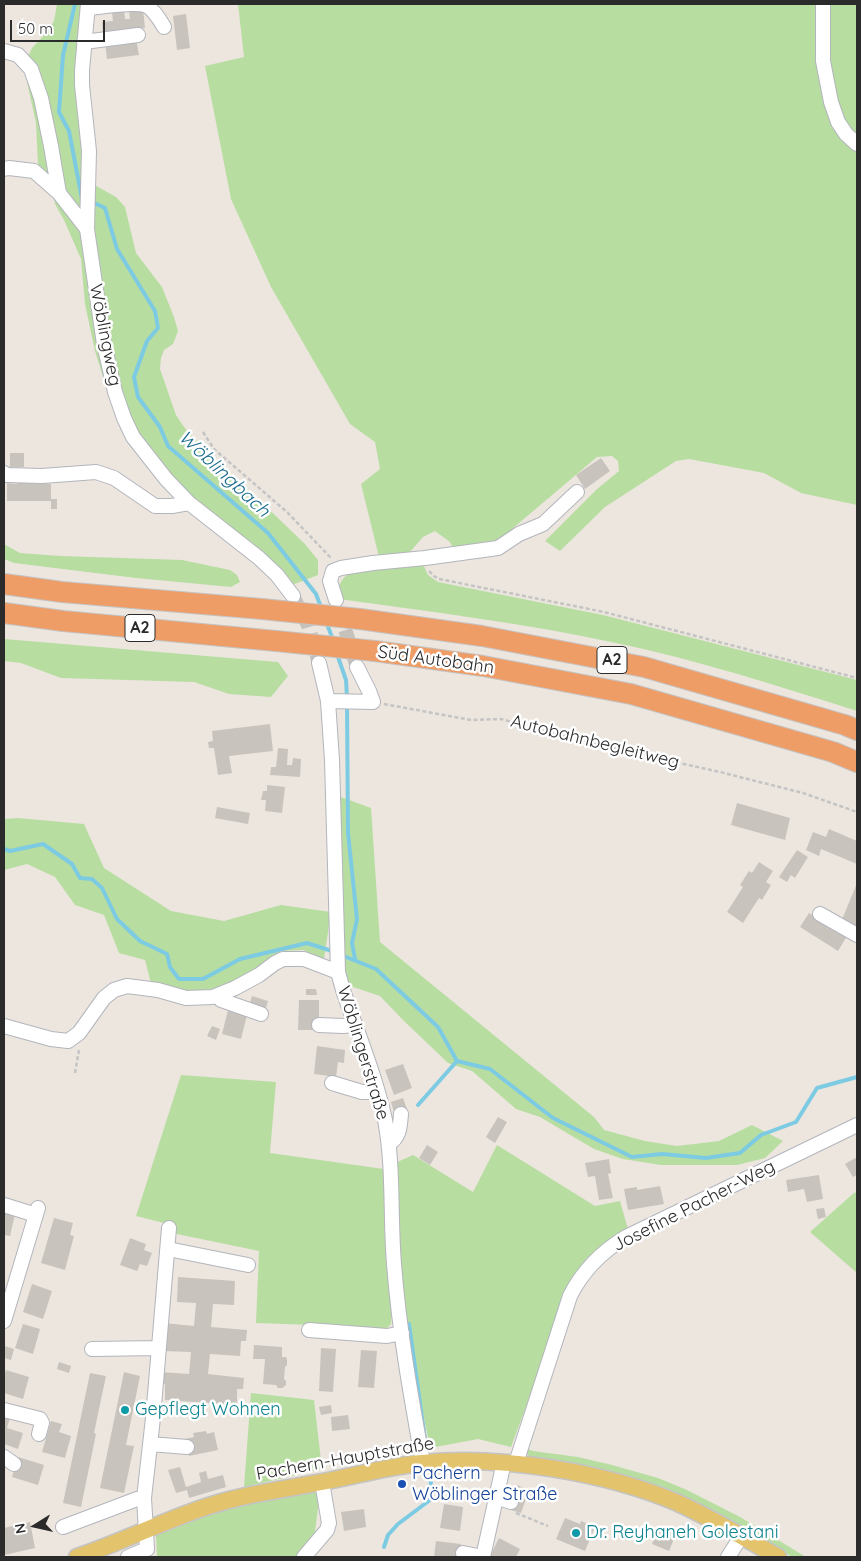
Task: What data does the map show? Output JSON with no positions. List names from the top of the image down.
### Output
{
  "streets": {
    "highway": ["A2", "Süd Autobahn"],
    "main road": ["Pachern-Hauptstraße"],
    "street": ["Wöblingweg", "Wöblingerstraße", "Josefine Pacher-Weg"],
    "path": ["Autobahnbegleitweg"]
  },
  "crossings": [
    ["Wöblingerstraße", "Pachern-Hauptstraße"],
    ["Josefine Pacher-Weg", "Pachern-Hauptstraße"]
  ],
  "water": ["Wöblingbach"],
  "places": ["Gepflegt Wohnen", "Pachern Wöblinger Straße", "Dr. Reyhaneh Golestani"],
  "scale_bar": "50 m",
  "north": "left"
}
